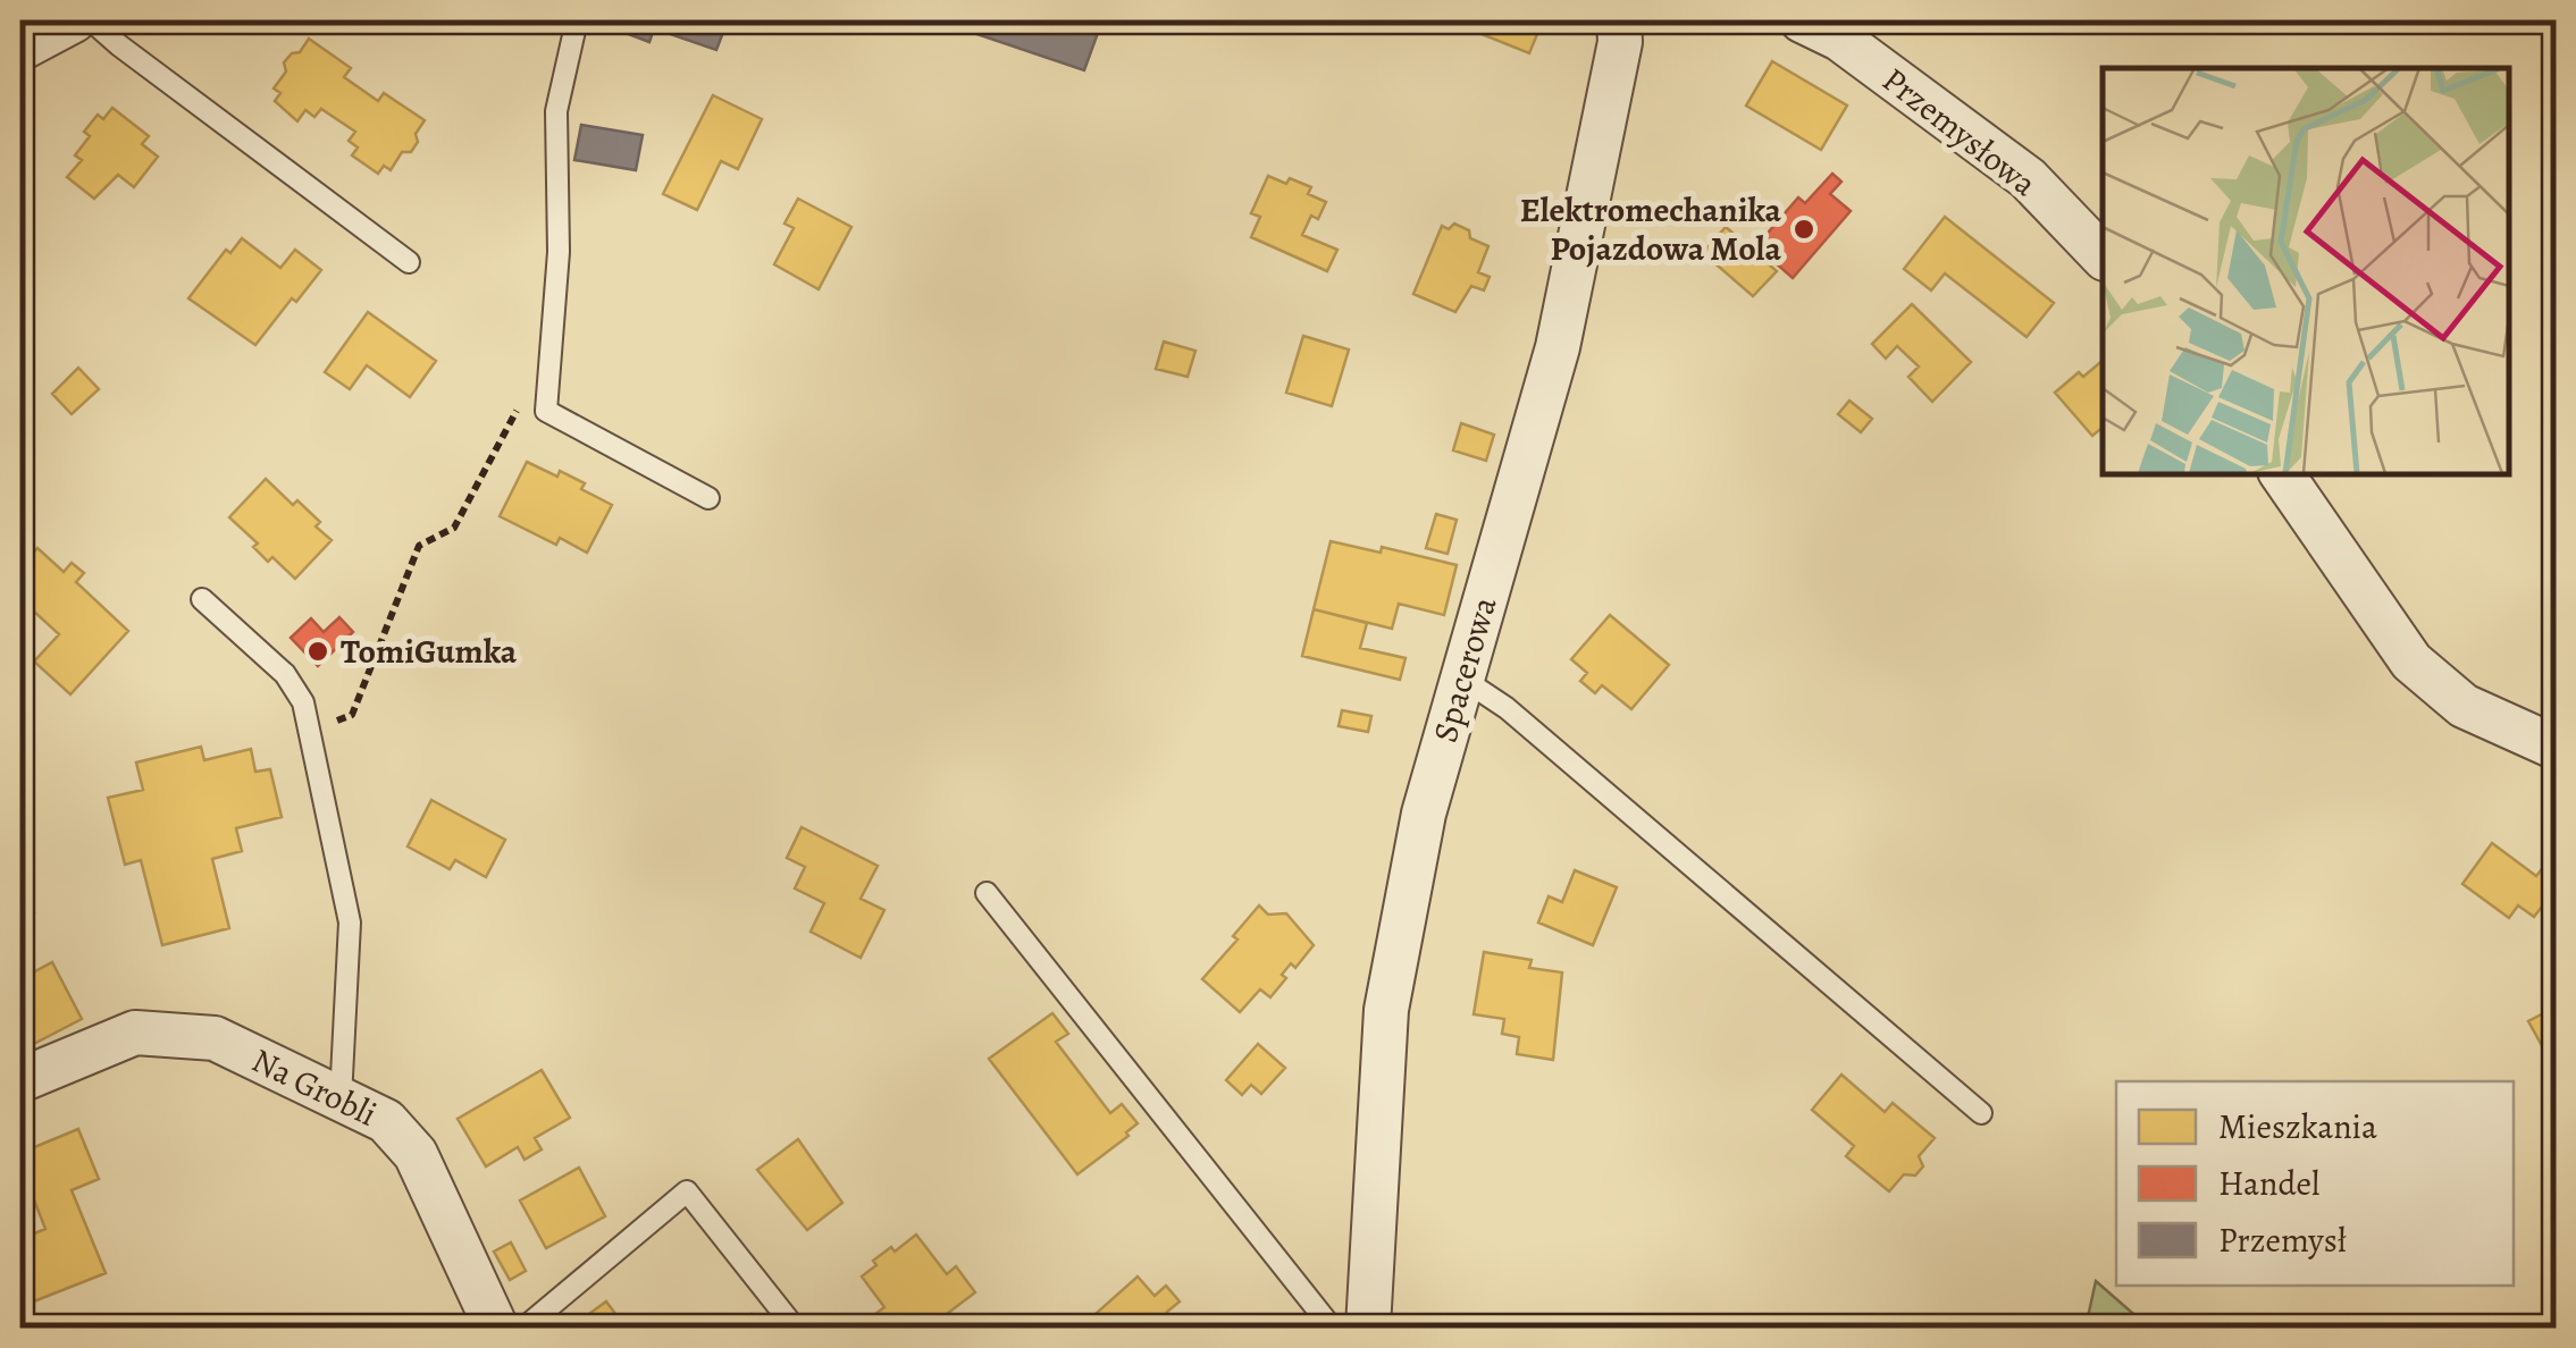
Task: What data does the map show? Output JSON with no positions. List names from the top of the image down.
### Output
{
  "streets": {
    "street": ["Przemysłowa", "Spacerowa", "Na Grobli"]
  },
  "places": ["Elektromechanika Pojazdowa Mola", "TomiGumka"],
  "legend": ["Mieszkania", "Handel", "Przemysł"]
}
